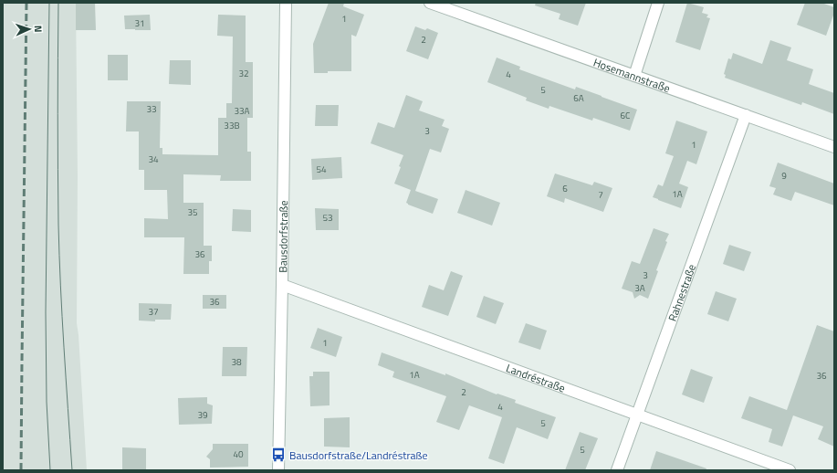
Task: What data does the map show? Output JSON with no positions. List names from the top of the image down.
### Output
{
  "streets": {
    "street": [
      "Hosemannstraße",
      "Bausdorfstraße",
      "Rahnestraße",
      "Landréstraße"
    ]
  },
  "crossings": [
    ["Hosemannstraße", "Rahnestraße"],
    ["Bausdorfstraße", "Landréstraße"],
    ["Rahnestraße", "Landréstraße"]
  ],
  "places": {
    "bus stop": ["Bausdorfstraße/Landréstraße"]
  },
  "house_numbers": [
    "1",
    "31",
    "2",
    "32",
    "4",
    "5",
    "6A",
    "33",
    "33A",
    "6C",
    "33B",
    "3",
    "1",
    "34",
    "54",
    "9",
    "6",
    "1A",
    "7",
    "35",
    "53",
    "36",
    "3",
    "3A",
    "36",
    "37",
    "1",
    "38",
    "1A",
    "36",
    "2",
    "4",
    "39",
    "5",
    "5",
    "40"
  ],
  "north": "right"
}
